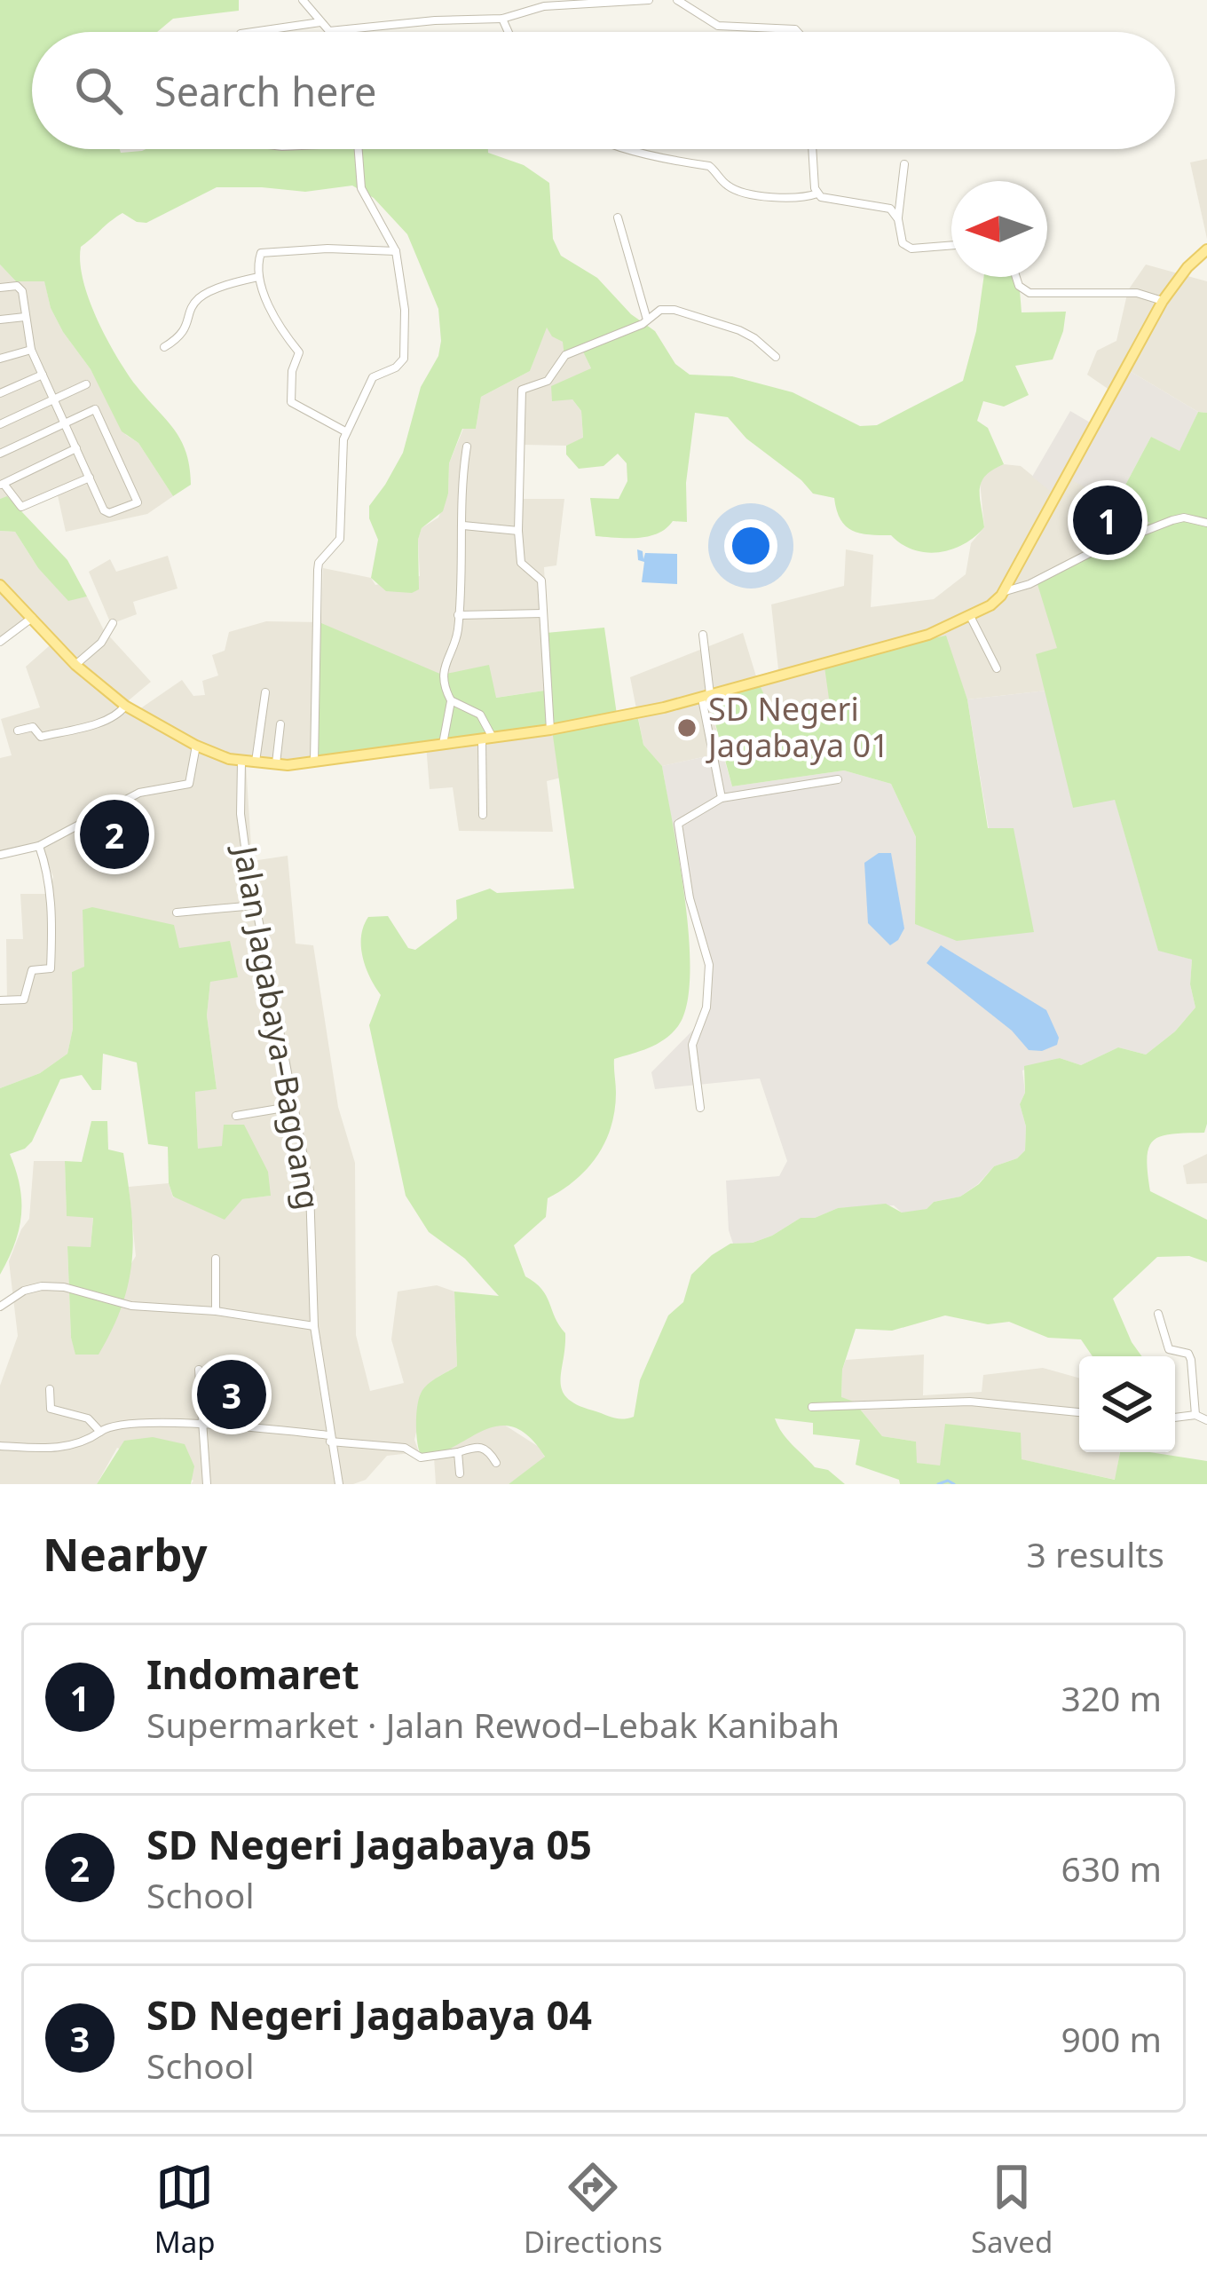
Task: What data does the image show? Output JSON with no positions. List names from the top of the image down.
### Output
{
  "streets": {
    "street": ["Jalan Jagabaya–Bagoang"]
  },
  "places": ["SD Negeri Jagabaya 01"],
  "north": "left",
  "page": {
    "search": "Search here",
    "pins": ["1", "2", "3"],
    "heading": ["Nearby", "3 results"],
    "list": [
      {
        "mark": "1",
        "name": "Indomaret",
        "note": "Supermarket · Jalan Rewod–Lebak Kanibah",
        "value": "320 m"
      },
      {
        "mark": "2",
        "name": "SD Negeri Jagabaya 05",
        "note": "School",
        "value": "630 m"
      },
      {
        "mark": "3",
        "name": "SD Negeri Jagabaya 04",
        "note": "School",
        "value": "900 m"
      }
    ],
    "nav": ["Map", "Directions", "Saved"]
  }
}
